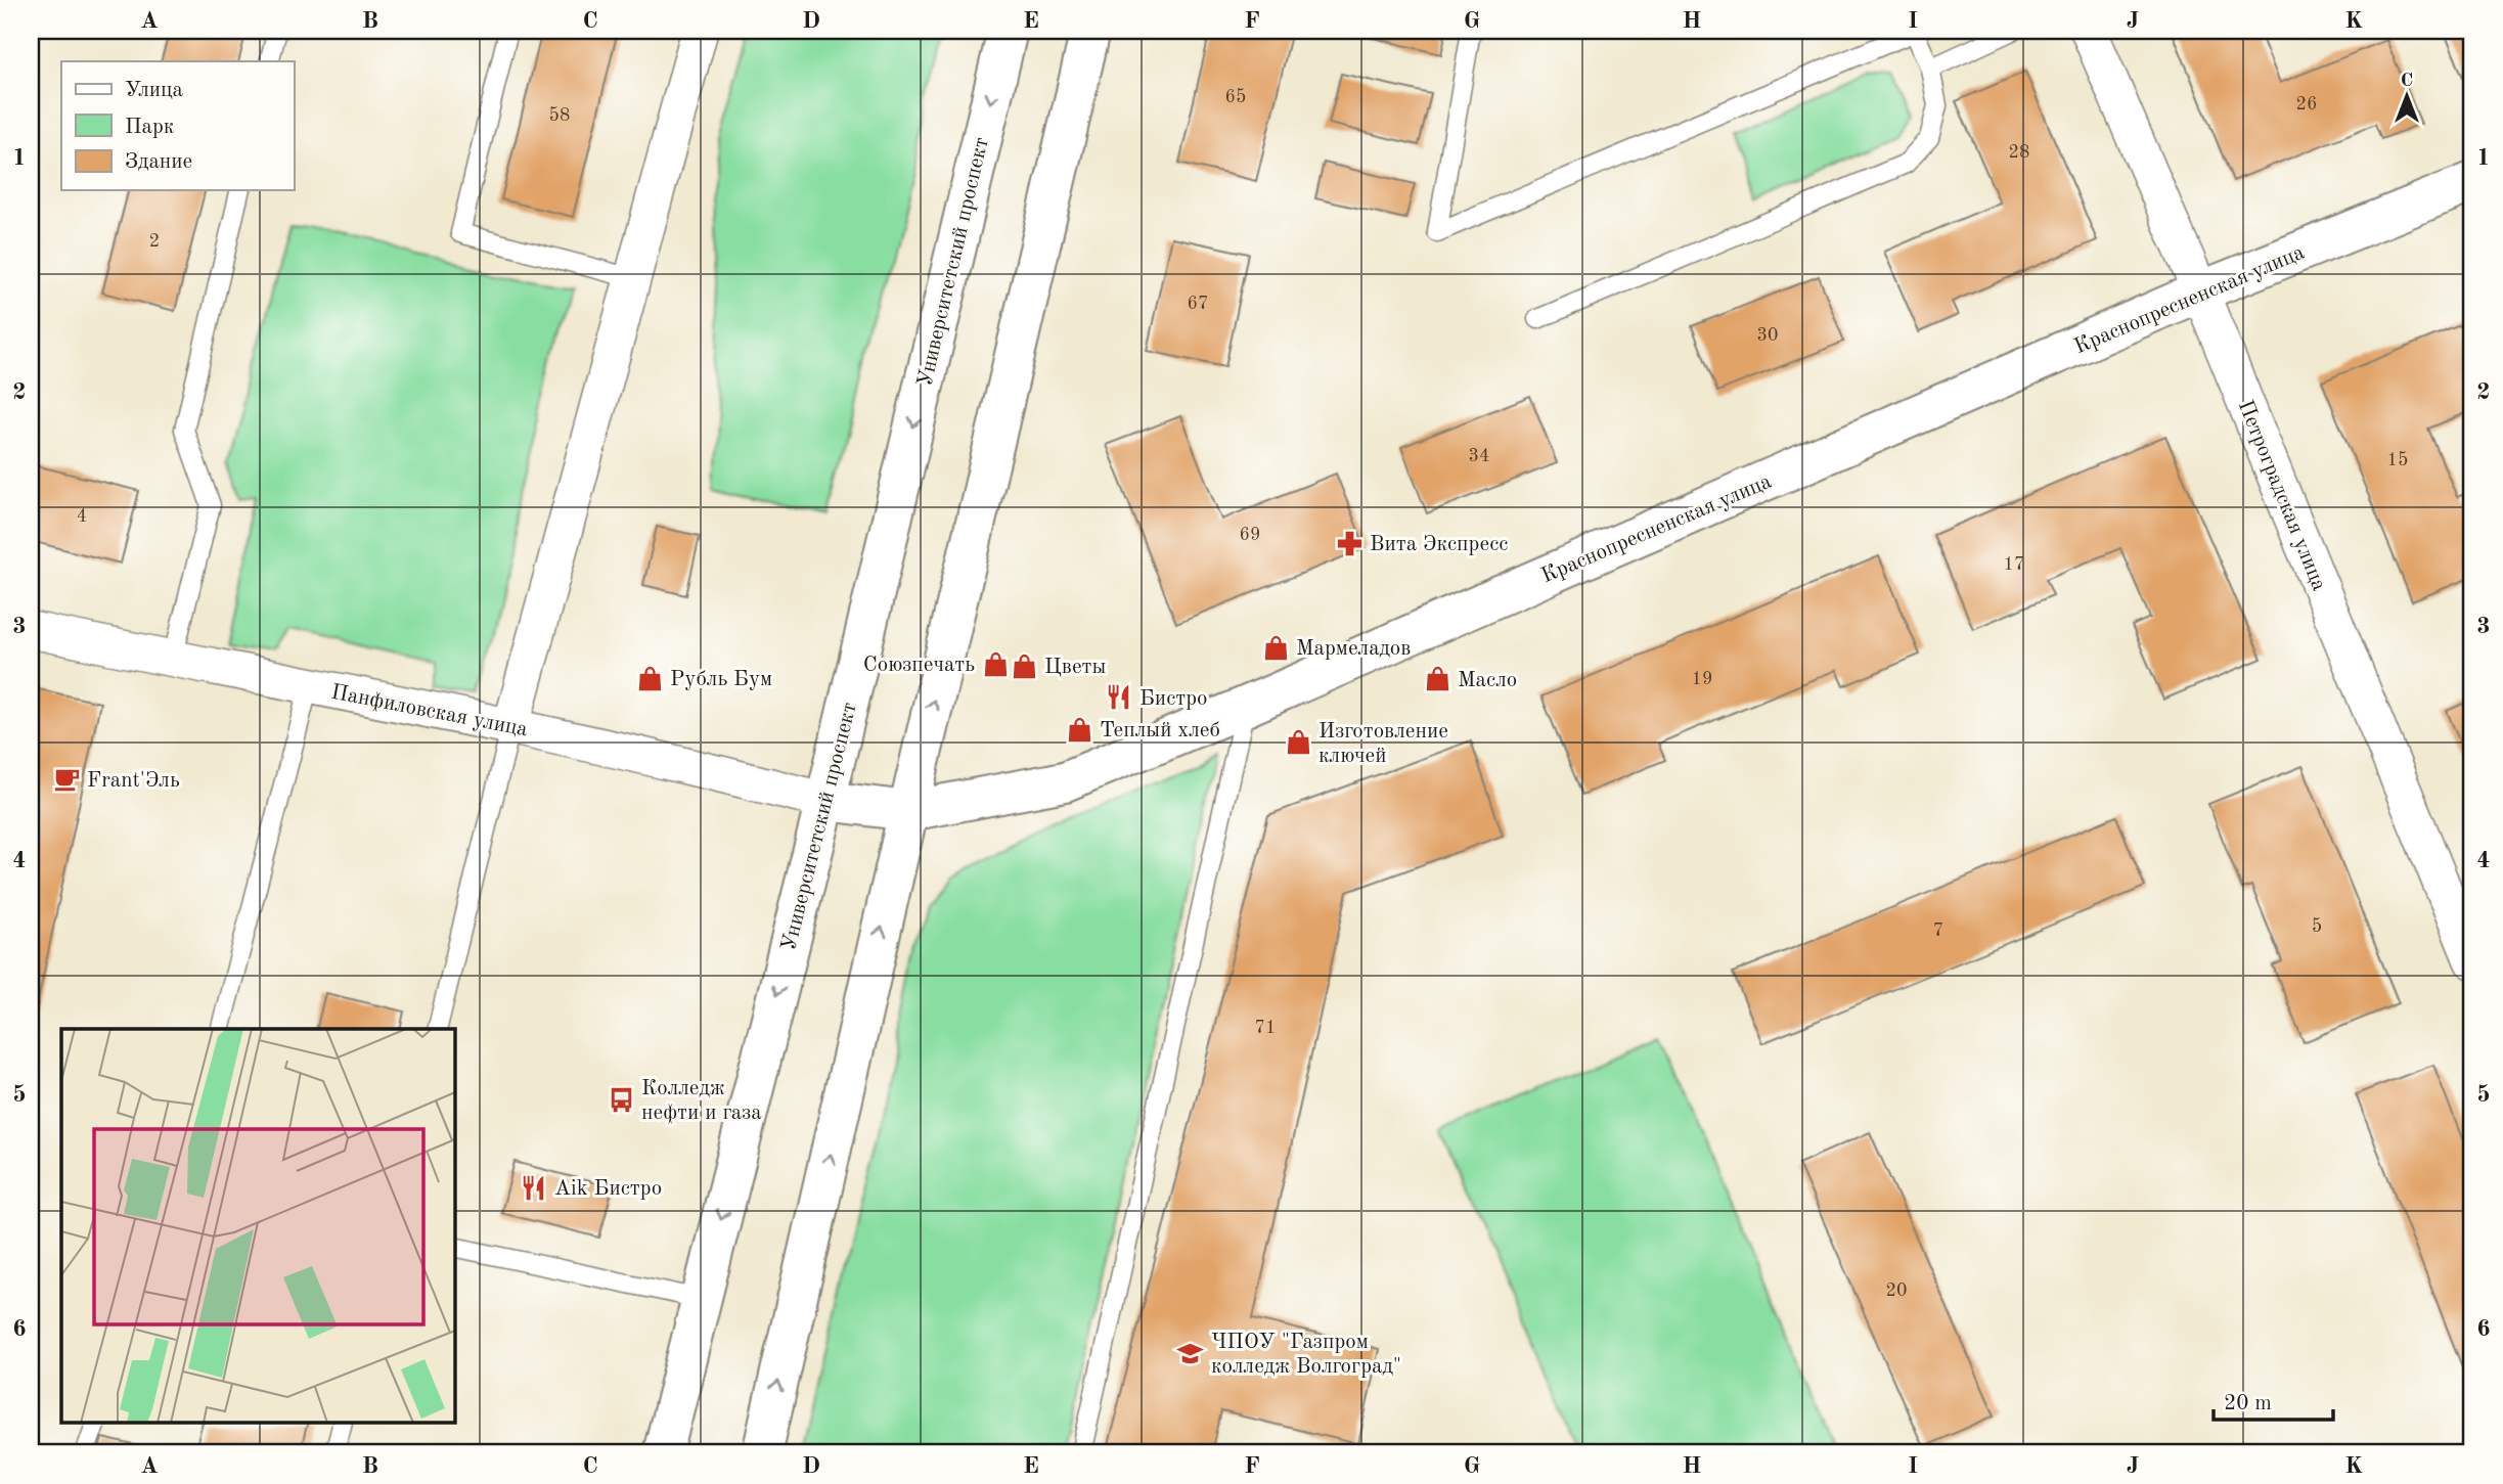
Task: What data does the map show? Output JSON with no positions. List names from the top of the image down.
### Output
{
  "streets": {
    "main road": ["Университетский проспект", "Краснопресненская улица"],
    "street": ["Петроградская улица", "Панфиловская улица"]
  },
  "crossings": [
    ["Университетский проспект", "Краснопресненская улица"],
    ["Университетский проспект", "Панфиловская улица"],
    ["Краснопресненская улица", "Петроградская улица"],
    ["Краснопресненская улица", "Панфиловская улица"]
  ],
  "places": {
    "pharmacy": ["Вита Экспресс"],
    "shop": [
      "Мармеладов",
      "Союзпечать",
      "Цветы",
      "Рубль Бум",
      "Масло",
      "Теплый хлеб",
      "Изготовление ключей"
    ],
    "restaurant": ["Бистро", "Aik Бистро"],
    "cafe": ["Frant'Эль"],
    "bus stop": ["Колледж нефти и газа"],
    "school or university": ["ЧПОУ \"Газпром колледж Волгоград\""]
  },
  "house_numbers": [
    "65",
    "26",
    "58",
    "28",
    "2",
    "67",
    "30",
    "34",
    "15",
    "4",
    "69",
    "17",
    "19",
    "5",
    "7",
    "71",
    "20"
  ],
  "legend": ["Улица", "Парк", "Здание"],
  "scale_bar": "20 m",
  "north": "top",
  "grid": {
    "columns": [
      "A",
      "B",
      "C",
      "D",
      "E",
      "F",
      "G",
      "H",
      "I",
      "J",
      "K"
    ],
    "rows": [
      "1",
      "2",
      "3",
      "4",
      "5",
      "6"
    ]
  }
}
